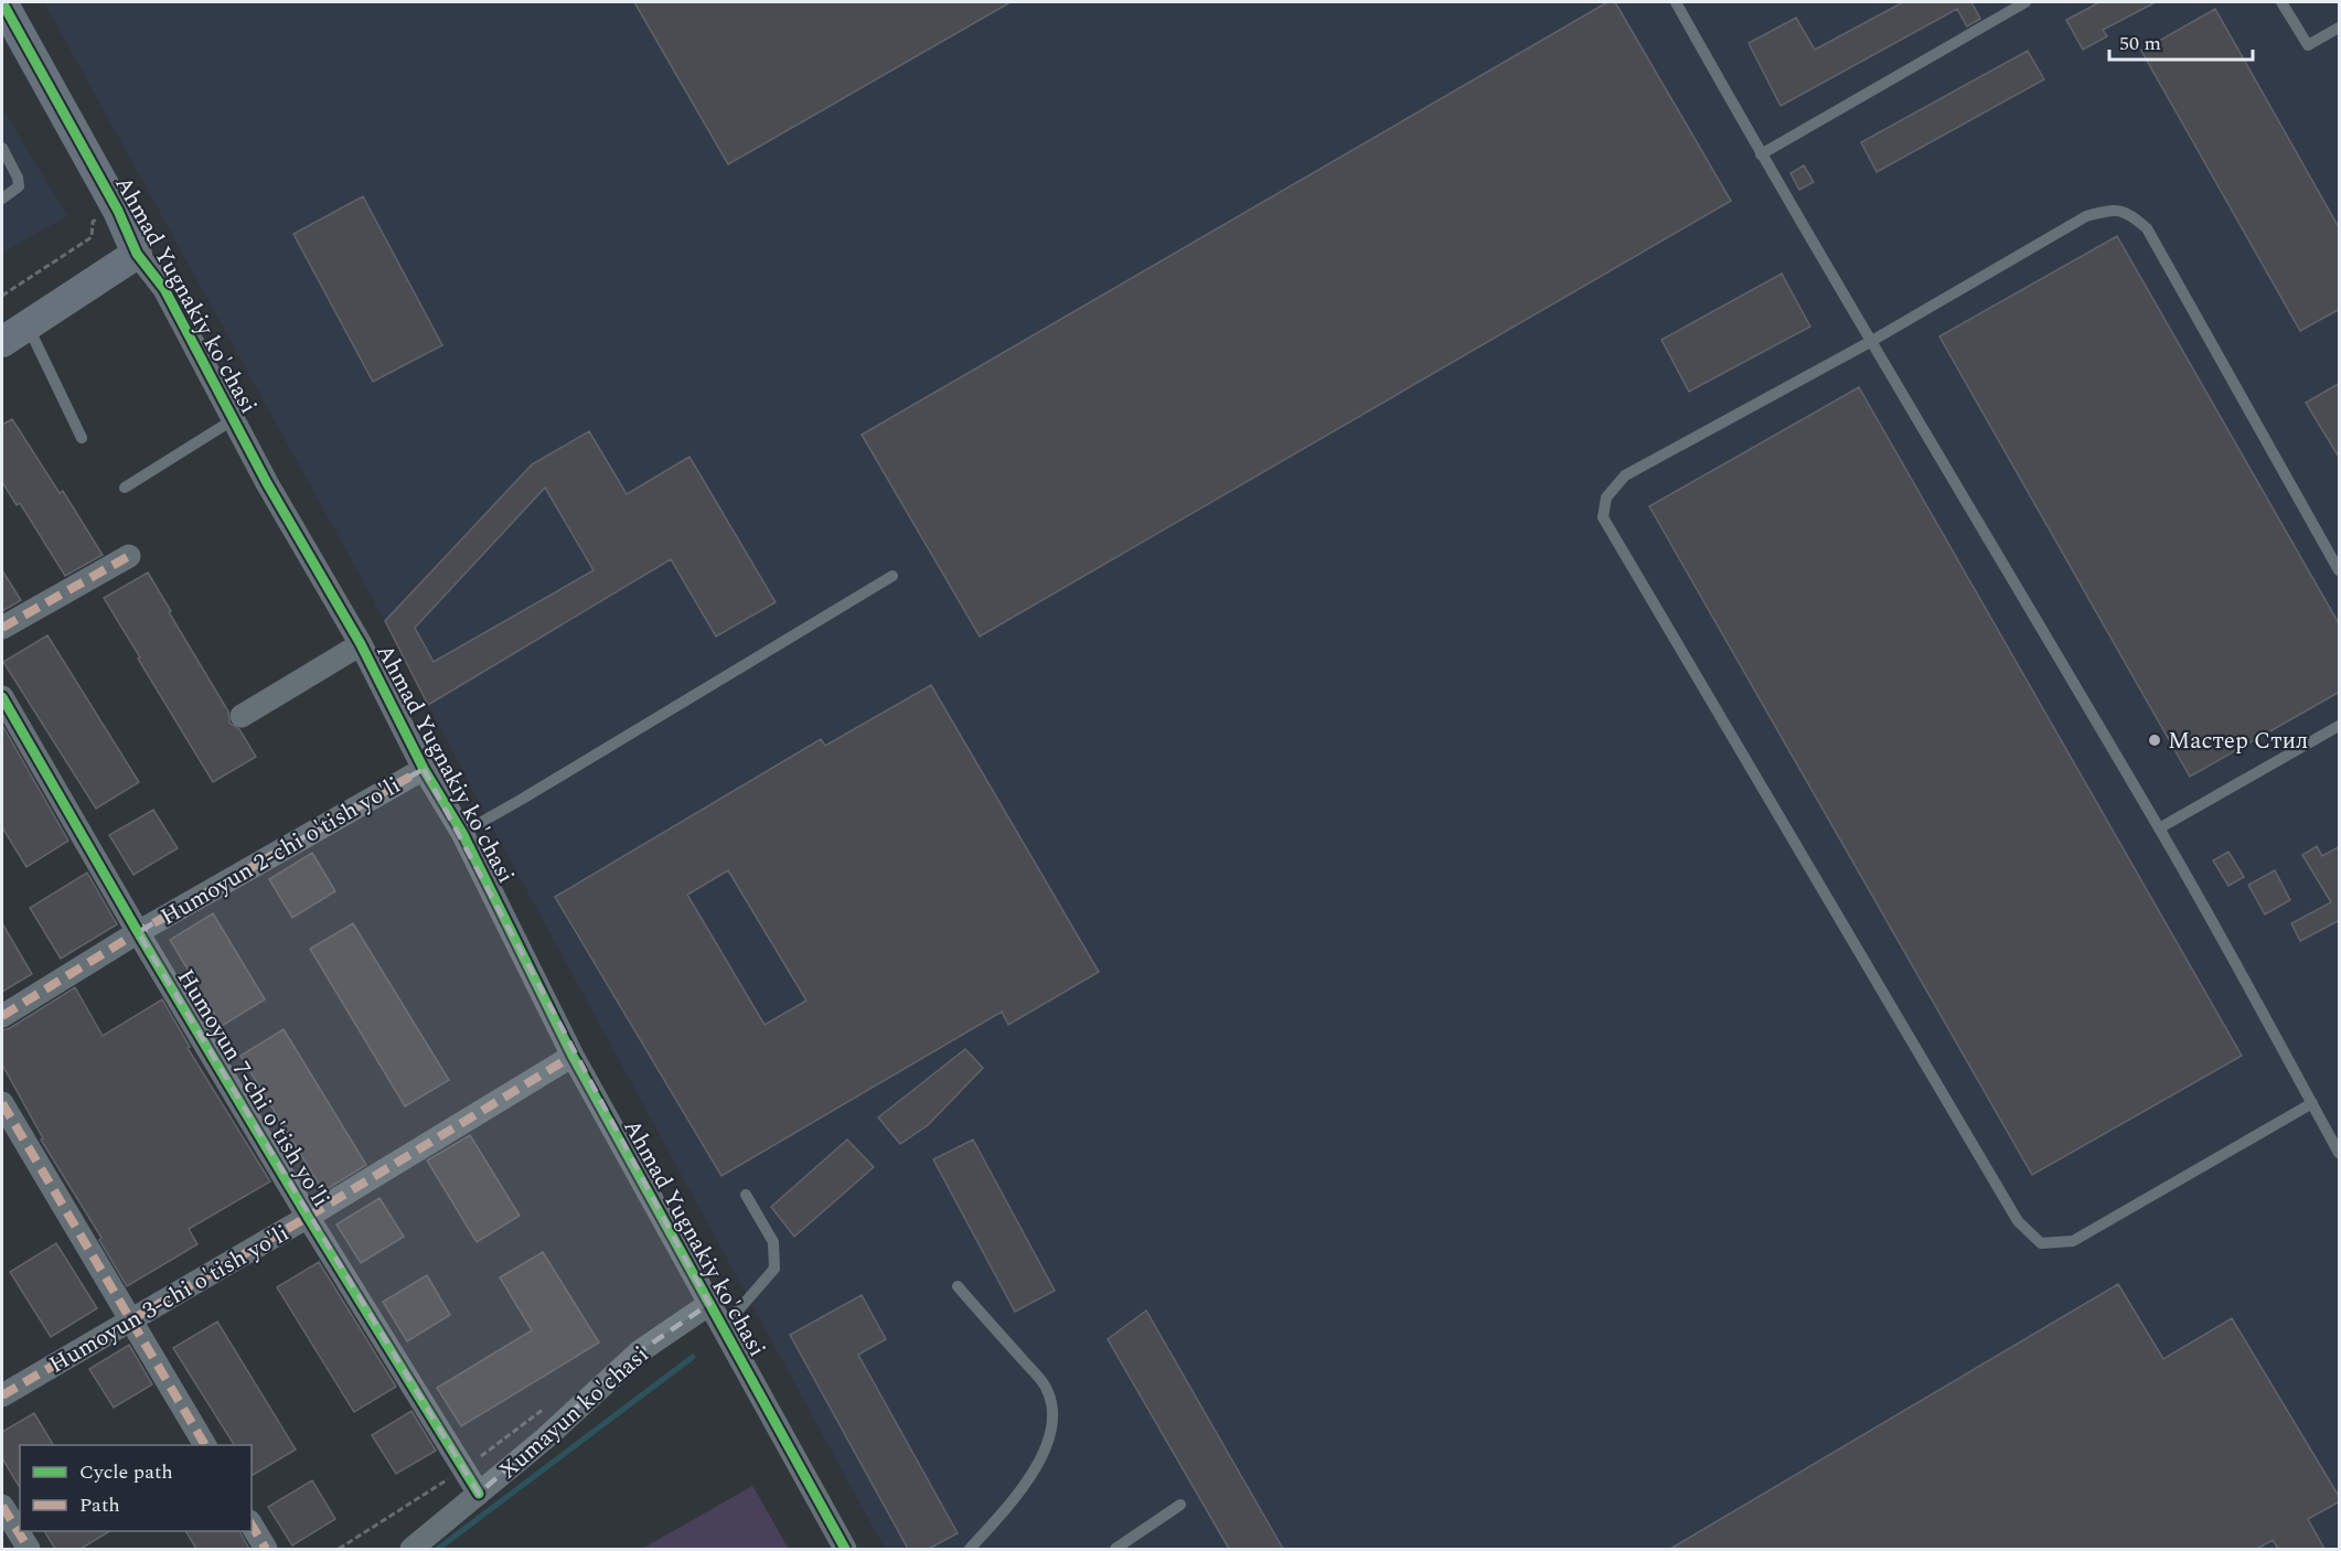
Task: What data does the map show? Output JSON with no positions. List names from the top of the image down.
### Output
{
  "streets": {
    "street": [
      "Ahmad Yugnakiy ko'chasi",
      "Humoyun 2-chi o'tish yo'li",
      "Humoyun 7-chi o'tish yo'li",
      "Humoyun 3-chi o'tish yo'li",
      "Xumayun ko'chasi"
    ]
  },
  "crossings": [
    ["Ahmad Yugnakiy ko'chasi", "Humoyun 2-chi o'tish yo'li"],
    ["Ahmad Yugnakiy ko'chasi", "Humoyun 3-chi o'tish yo'li"],
    ["Ahmad Yugnakiy ko'chasi", "Xumayun ko'chasi"],
    ["Humoyun 2-chi o'tish yo'li", "Humoyun 7-chi o'tish yo'li"],
    ["Humoyun 7-chi o'tish yo'li", "Humoyun 3-chi o'tish yo'li"],
    ["Humoyun 7-chi o'tish yo'li", "Xumayun ko'chasi"]
  ],
  "places": ["Мастер Стил"],
  "legend": ["Cycle path", "Path"],
  "scale_bar": "50 m"
}
